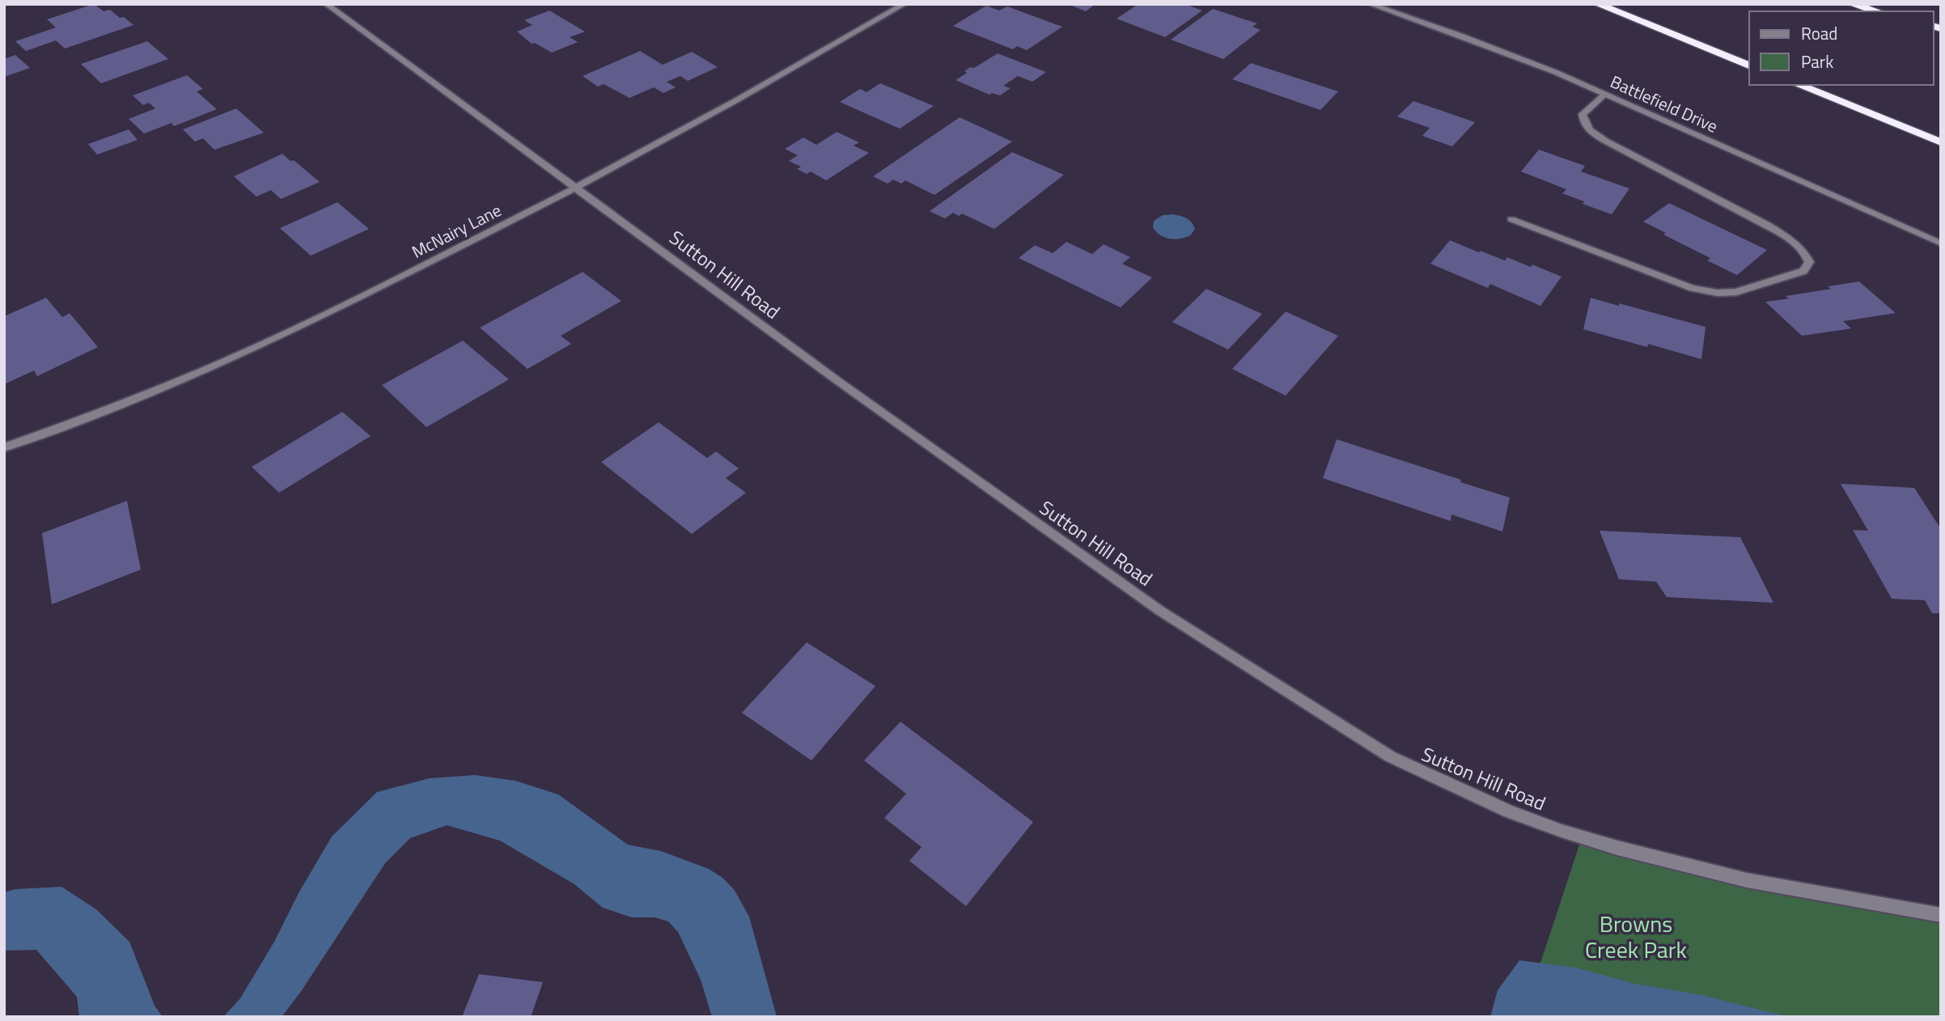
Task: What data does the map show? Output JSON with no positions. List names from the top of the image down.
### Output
{
  "streets": {
    "street": ["Battlefield Drive", "McNairy Lane", "Sutton Hill Road"]
  },
  "crossings": [
    ["McNairy Lane", "Sutton Hill Road"]
  ],
  "parks": ["Browns Creek Park"],
  "legend": ["Road", "Park"]
}
